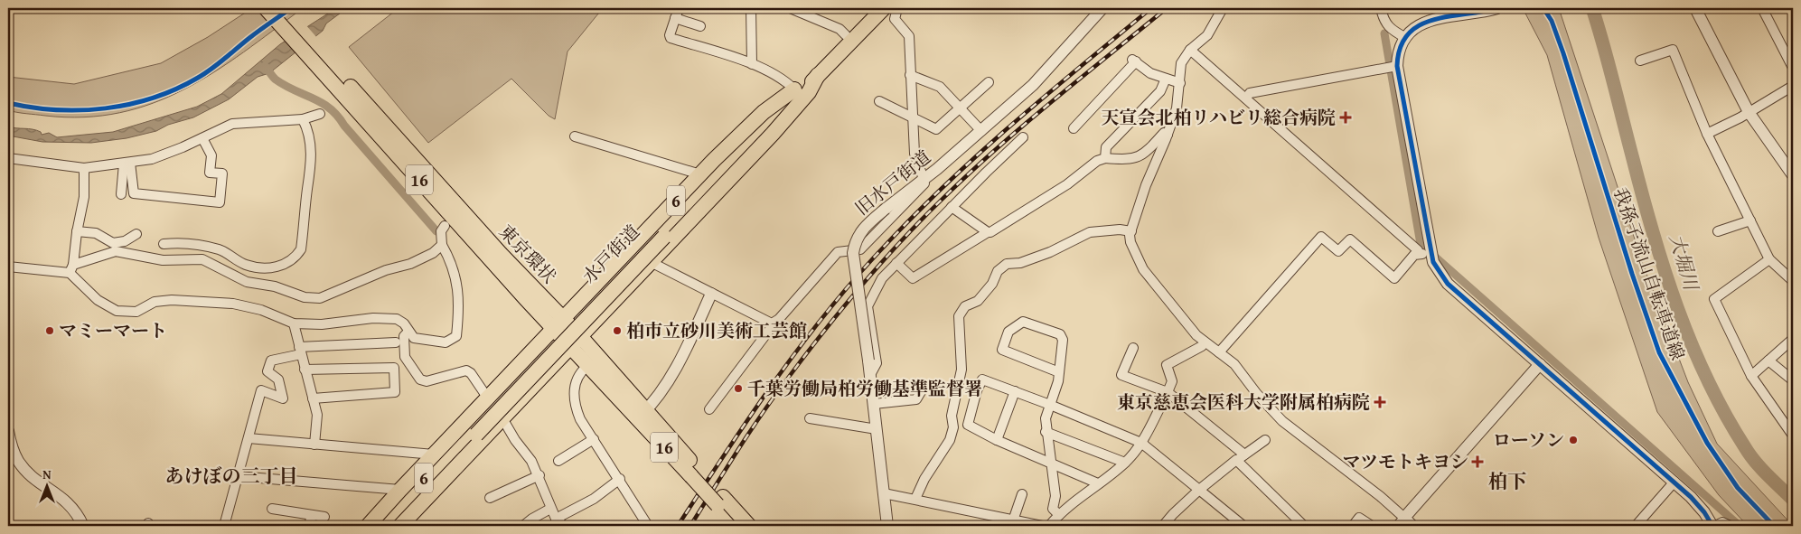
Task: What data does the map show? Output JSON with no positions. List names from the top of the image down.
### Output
{
  "streets": {
    "highway": [
      "16",
      "6",
      "東京環状",
      "水戸街道"
    ],
    "street": ["旧水戸街道"],
    "cycle path": ["我孫子流山自転車道線"]
  },
  "crossings": [
    ["6", "東京環状"],
    ["6", "水戸街道"]
  ],
  "districts": ["あけぼの三丁目", "柏下"],
  "water": ["大堀川"],
  "places": {
    "health": ["天宣会北柏リハビリ総合病院", "東京慈恵会医科大学附属柏病院", "マツモトキヨシ"],
    "other": [
      "マミーマート",
      "柏市立砂川美術工芸館",
      "千葉労働局柏労働基準監督署",
      "ローソン"
    ]
  },
  "north": "top"
}
